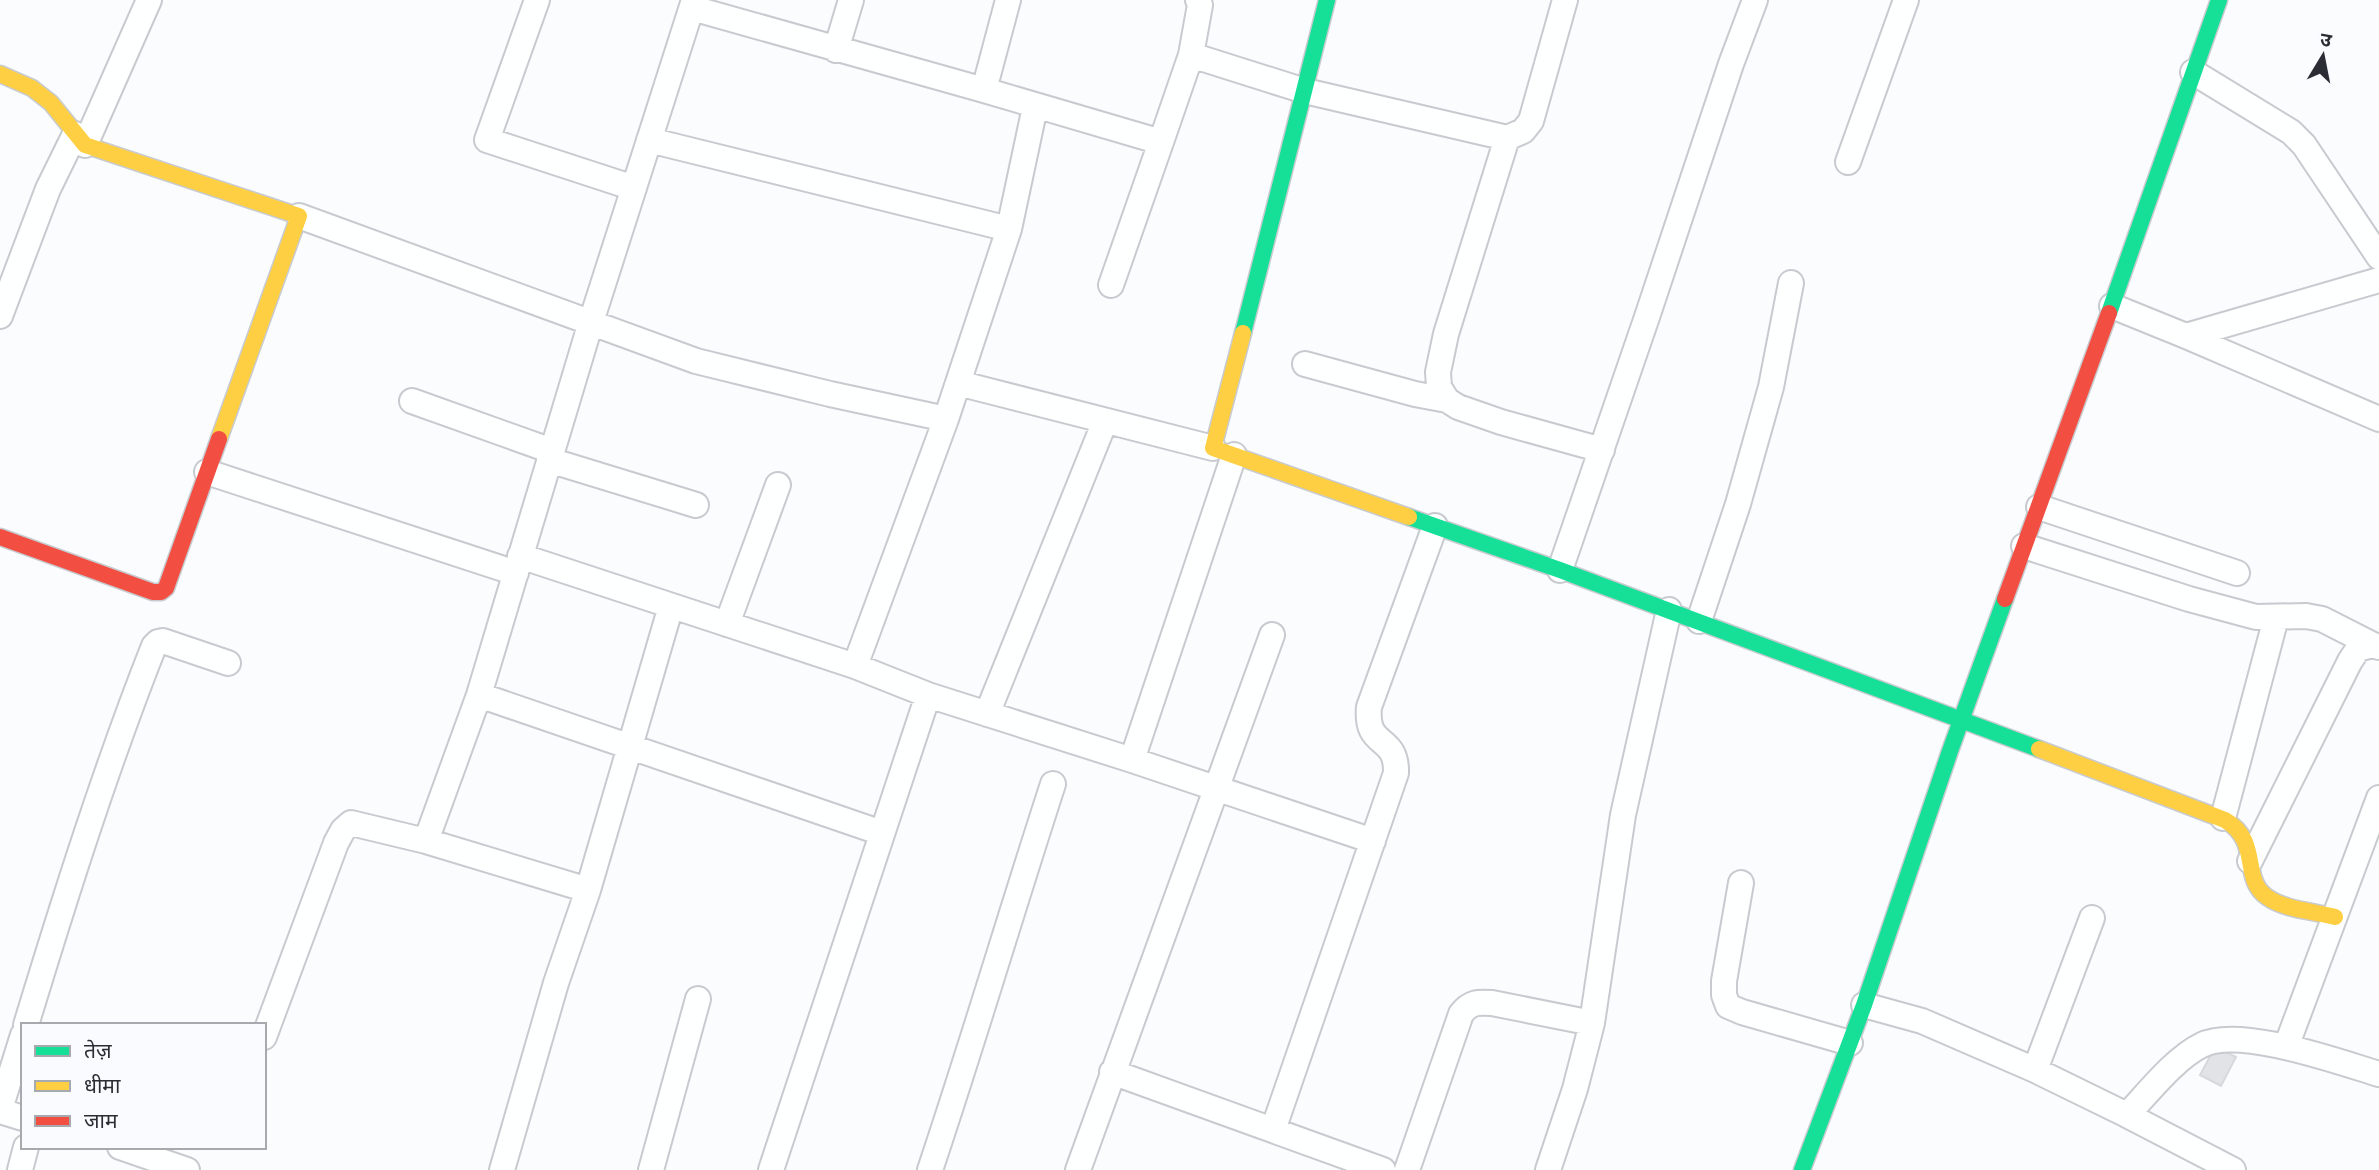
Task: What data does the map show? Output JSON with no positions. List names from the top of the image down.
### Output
{
  "legend": ["तेज़", "धीमा", "जाम"],
  "north": "top"
}
